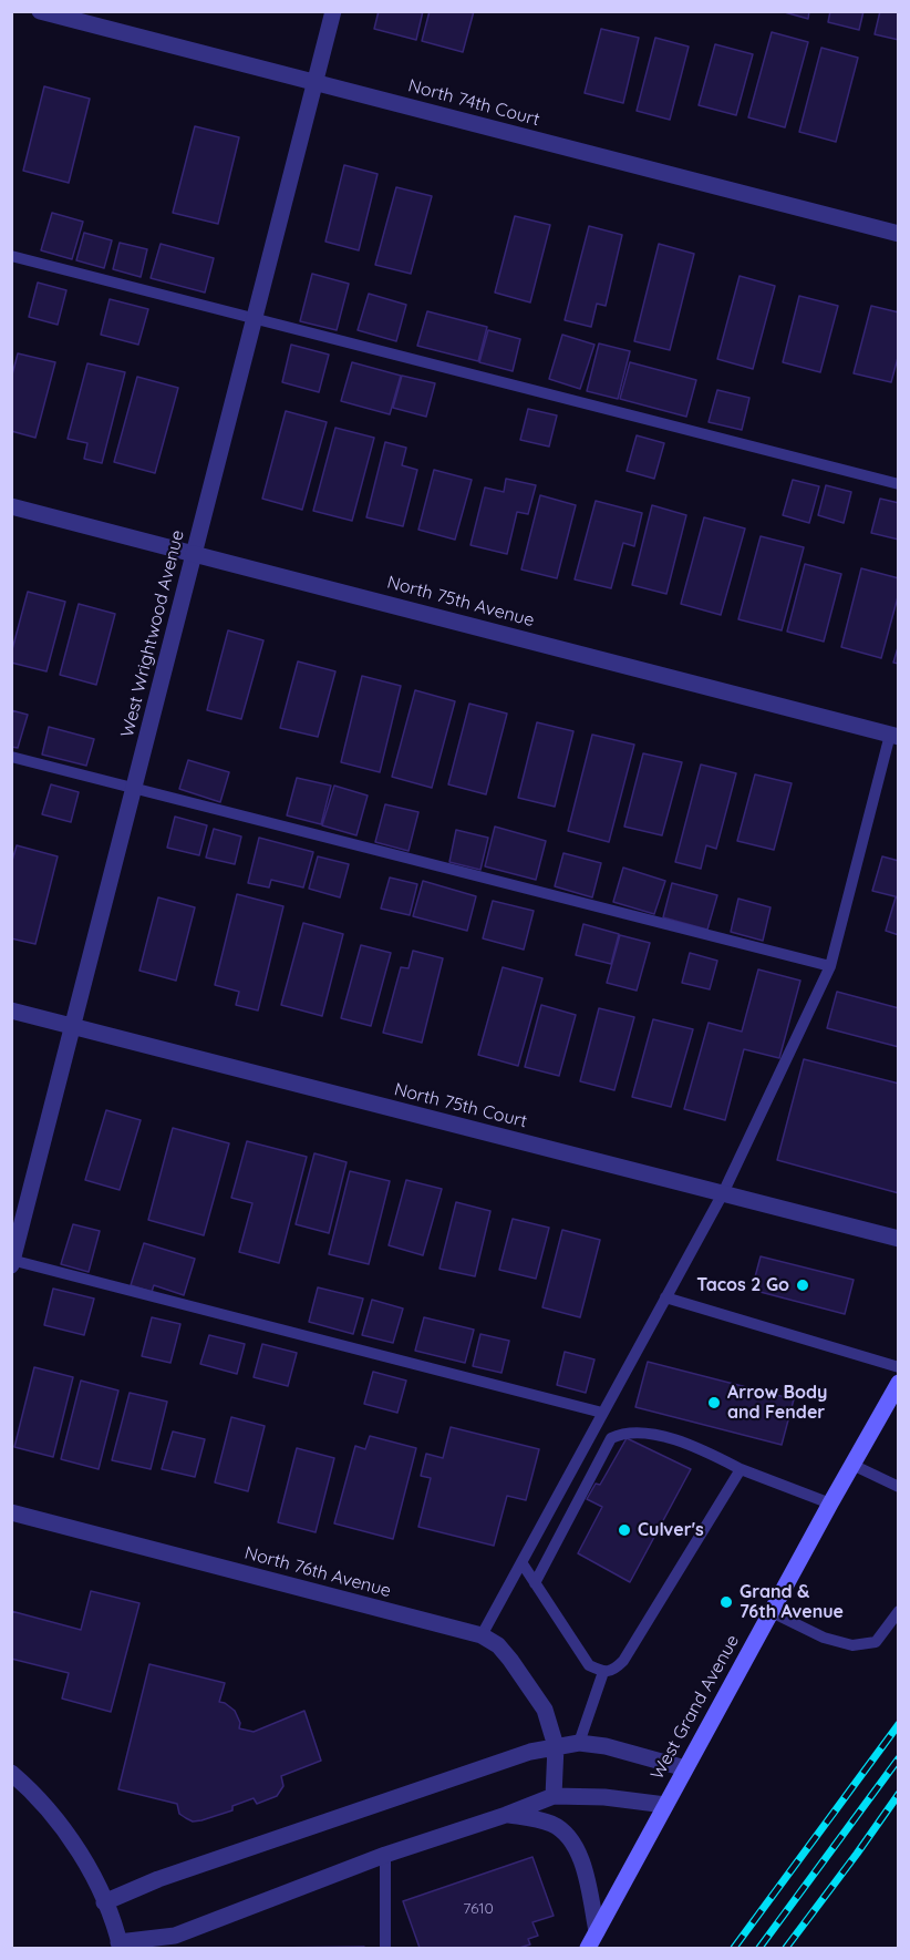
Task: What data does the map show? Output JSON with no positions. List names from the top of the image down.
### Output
{
  "streets": {
    "main road": ["West Grand Avenue"],
    "street": [
      "North 74th Court",
      "North 75th Avenue",
      "West Wrightwood Avenue",
      "North 75th Court",
      "North 76th Avenue"
    ]
  },
  "crossings": [
    ["North 74th Court", "West Wrightwood Avenue"],
    ["North 75th Avenue", "West Wrightwood Avenue"],
    ["West Wrightwood Avenue", "North 75th Court"]
  ],
  "places": [
    "Tacos 2 Go",
    "Arrow Body and Fender",
    "Culver's",
    "Grand & 76th Avenue"
  ],
  "house_numbers": ["7610"]
}
